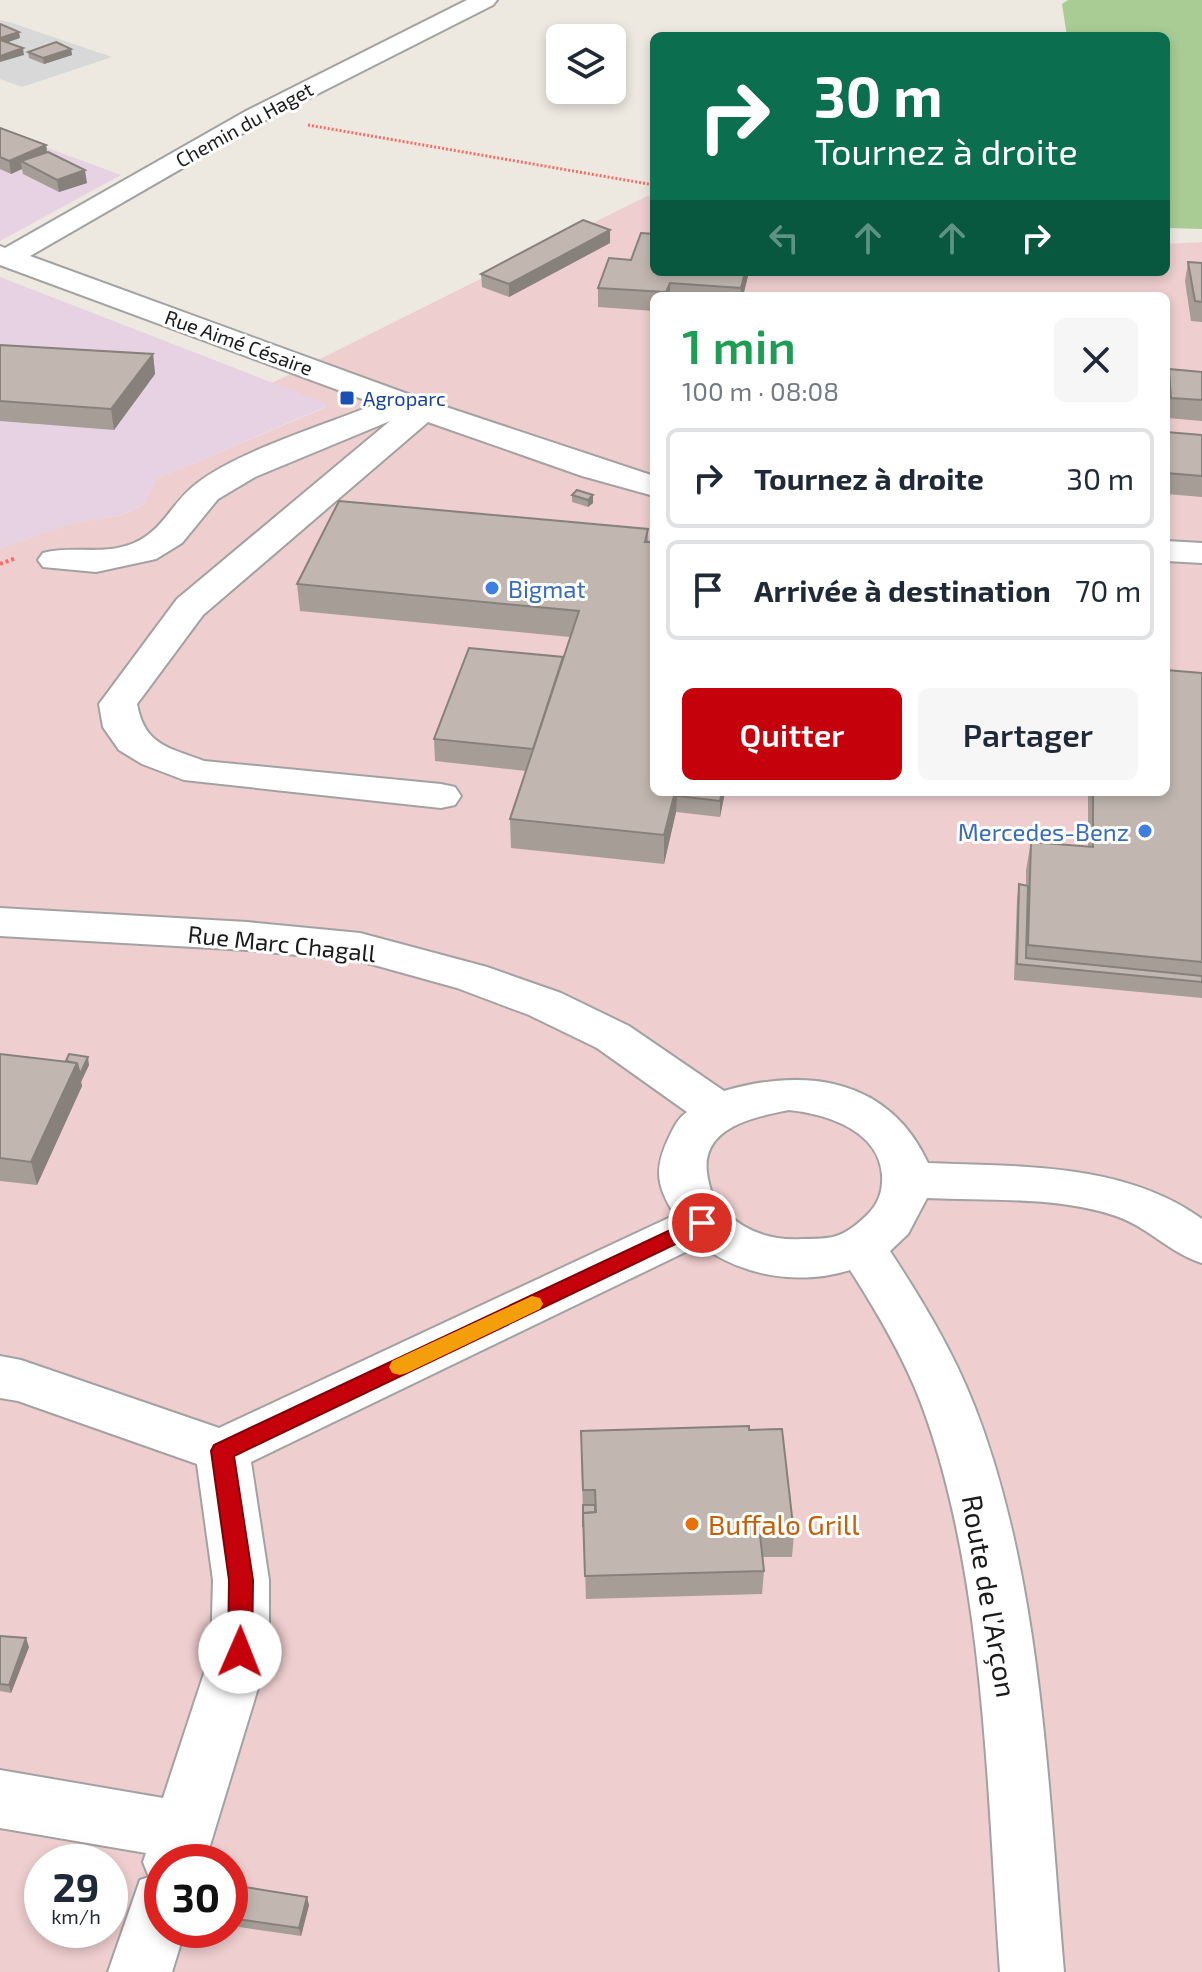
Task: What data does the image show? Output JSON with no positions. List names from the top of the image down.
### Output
{
  "streets": {
    "street": [
      "Chemin du Haget",
      "Rue Aimé Césaire",
      "Rue Marc Chagall",
      "Route de l’Arçon"
    ]
  },
  "crossings": [
    ["Chemin du Haget", "Rue Aimé Césaire"],
    ["Rue Marc Chagall", "Route de l’Arçon"]
  ],
  "places": {
    "transit": ["Agroparc"],
    "other": ["Bigmat", "Mercedes-Benz", "Buffalo Grill"]
  },
  "page": {
    "turn": ["30 m", "Tournez à droite"],
    "heading": ["1 min", "100 m · 08:08"],
    "list": [
      {
        "name": "Tournez à droite",
        "value": "30 m"
      },
      {
        "name": "Arrivée à destination",
        "value": "70 m"
      }
    ],
    "buttons": ["Quitter", "Partager"],
    "speed": "29 km/h",
    "limit": "30"
  }
}
